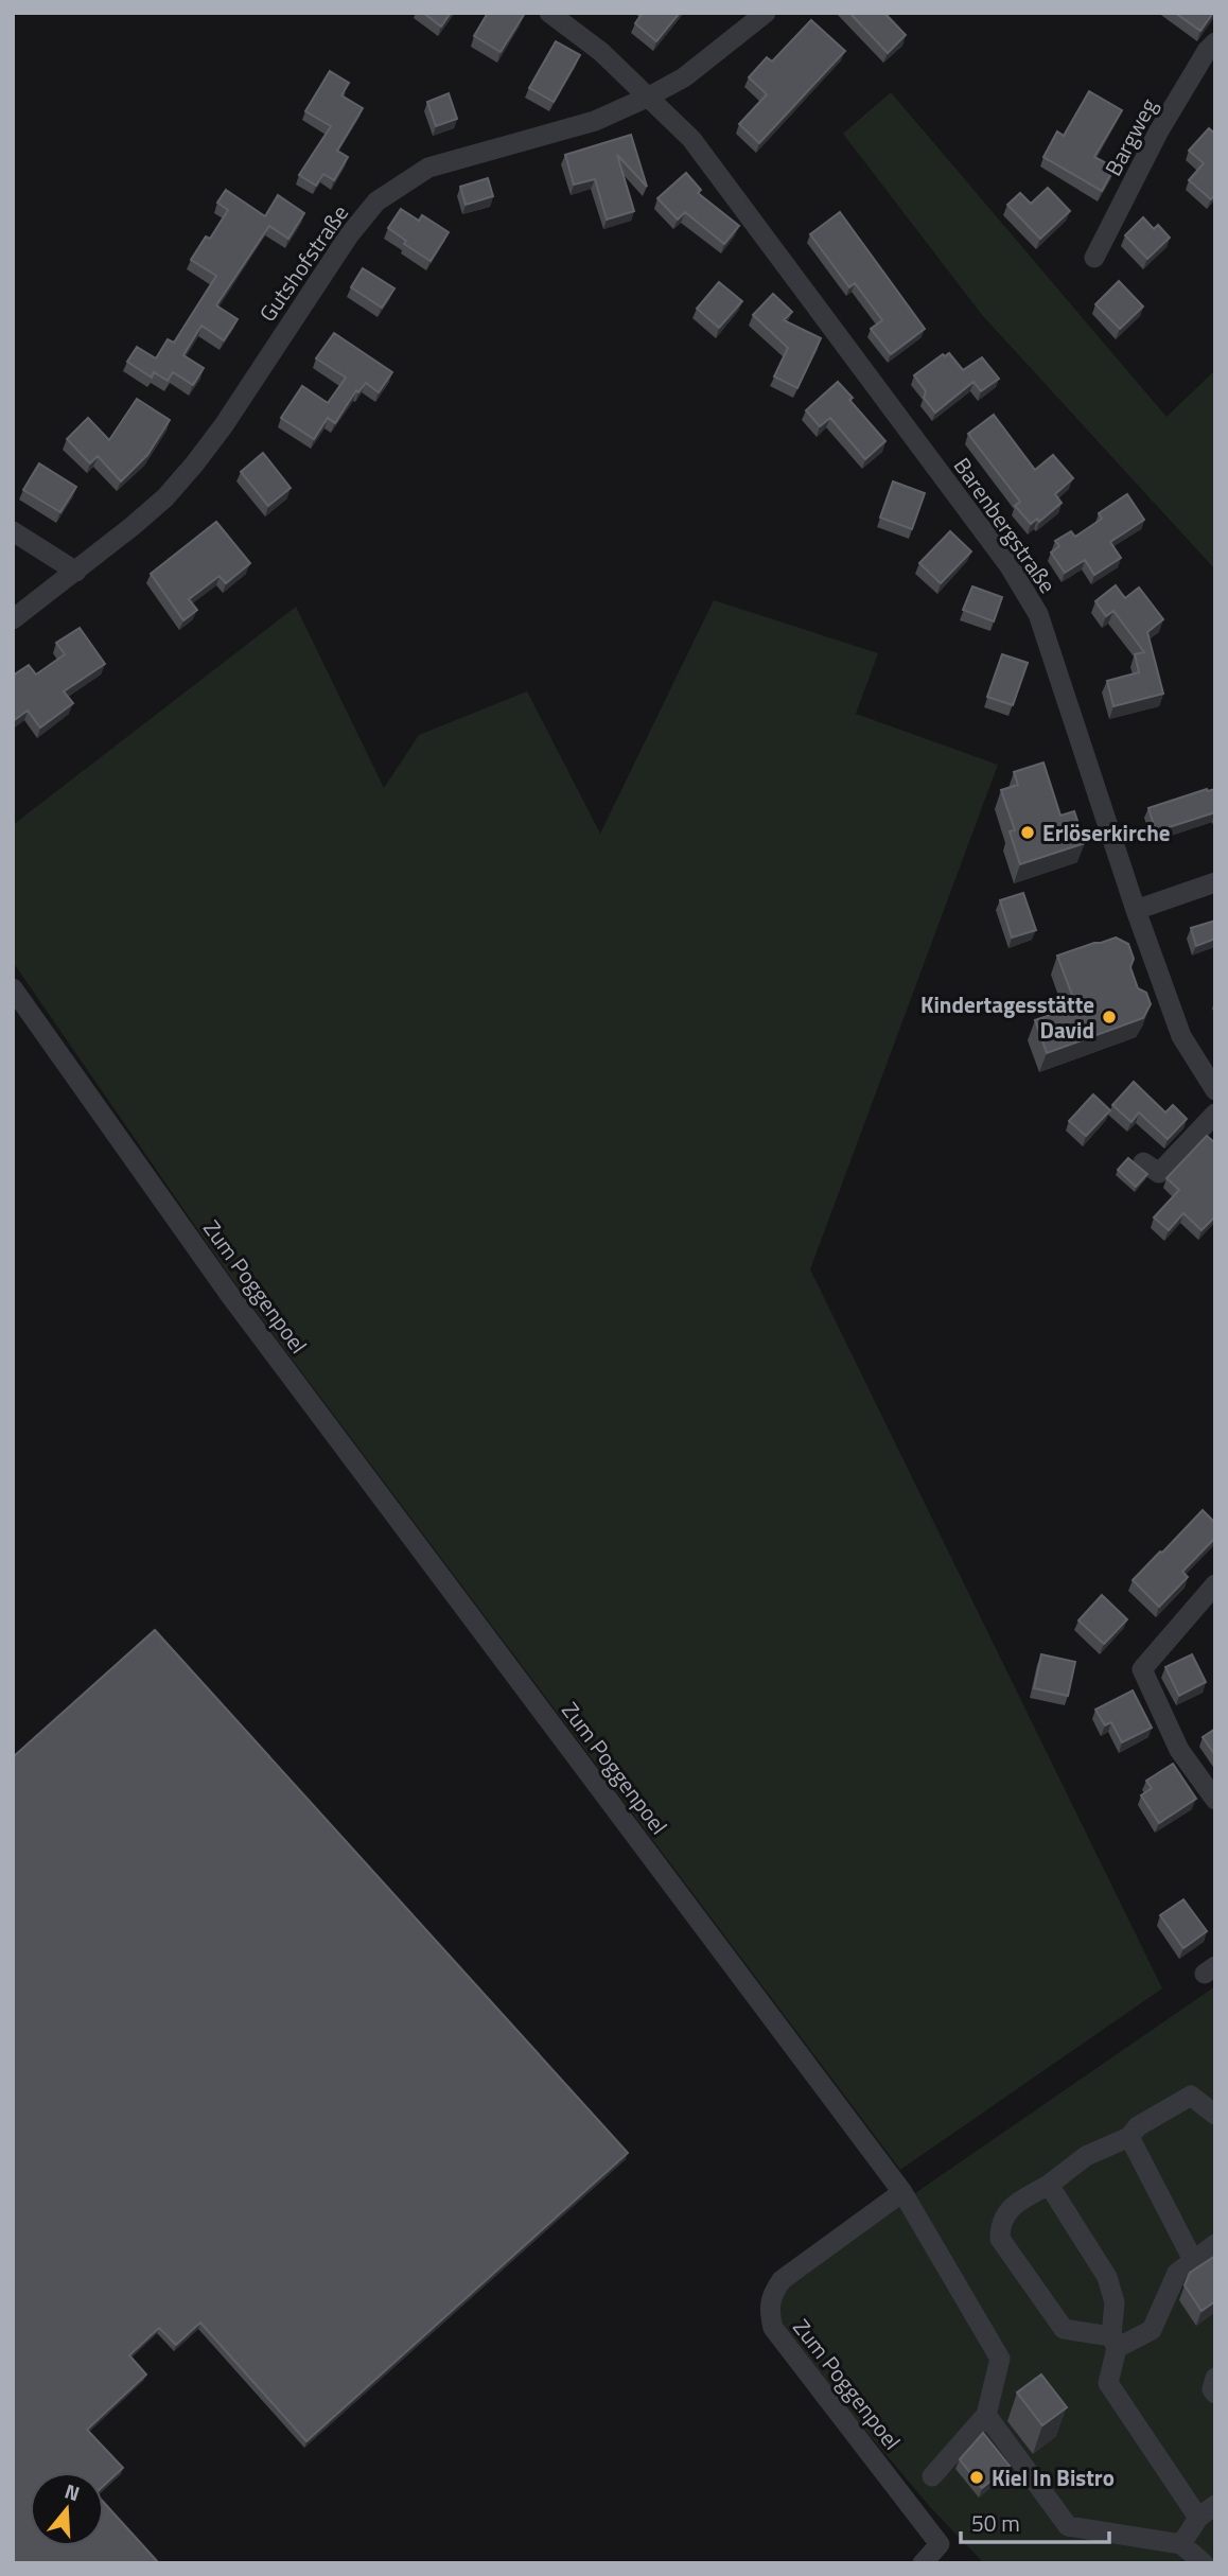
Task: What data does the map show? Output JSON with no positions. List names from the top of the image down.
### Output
{
  "streets": {
    "street": [
      "Bargweg",
      "Gutshofstraße",
      "Barenbergstraße",
      "Zum Poggenpoel"
    ]
  },
  "crossings": [
    ["Gutshofstraße", "Barenbergstraße"]
  ],
  "places": ["Erlöserkirche", "Kindertagesstätte David", "Kiel In Bistro"],
  "scale_bar": "50 m",
  "north": "top"
}
